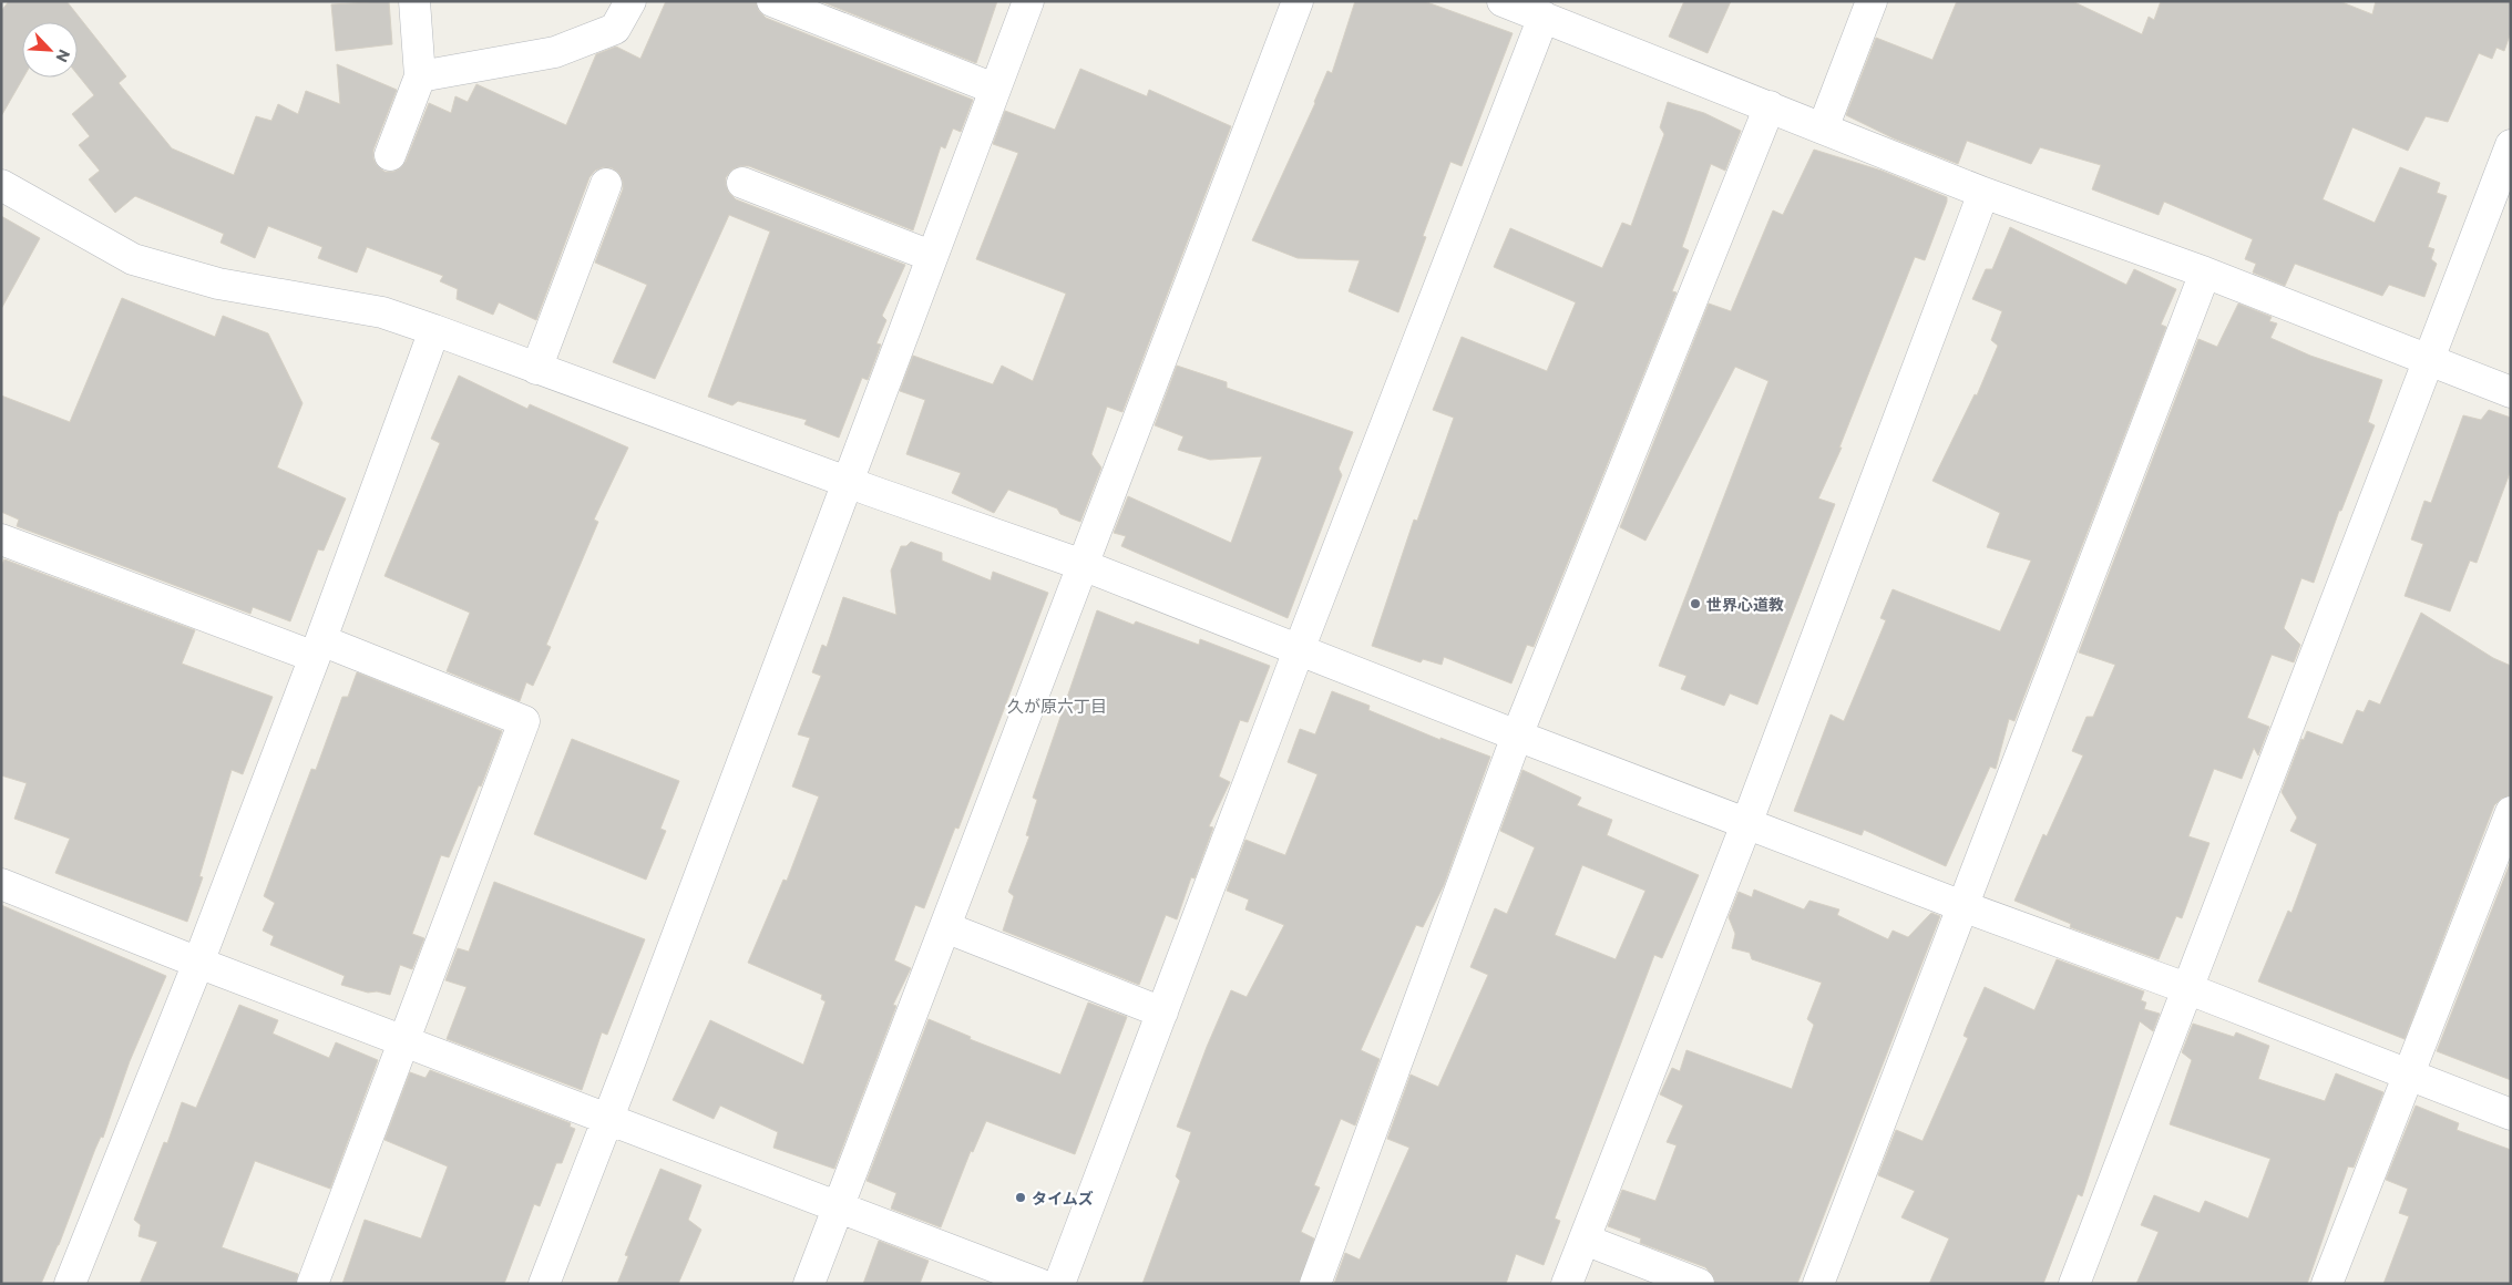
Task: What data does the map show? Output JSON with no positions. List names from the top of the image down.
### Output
{
  "districts": ["久が原六丁目"],
  "places": ["世界心道教", "タイムズ"],
  "north": "bottom right"
}
